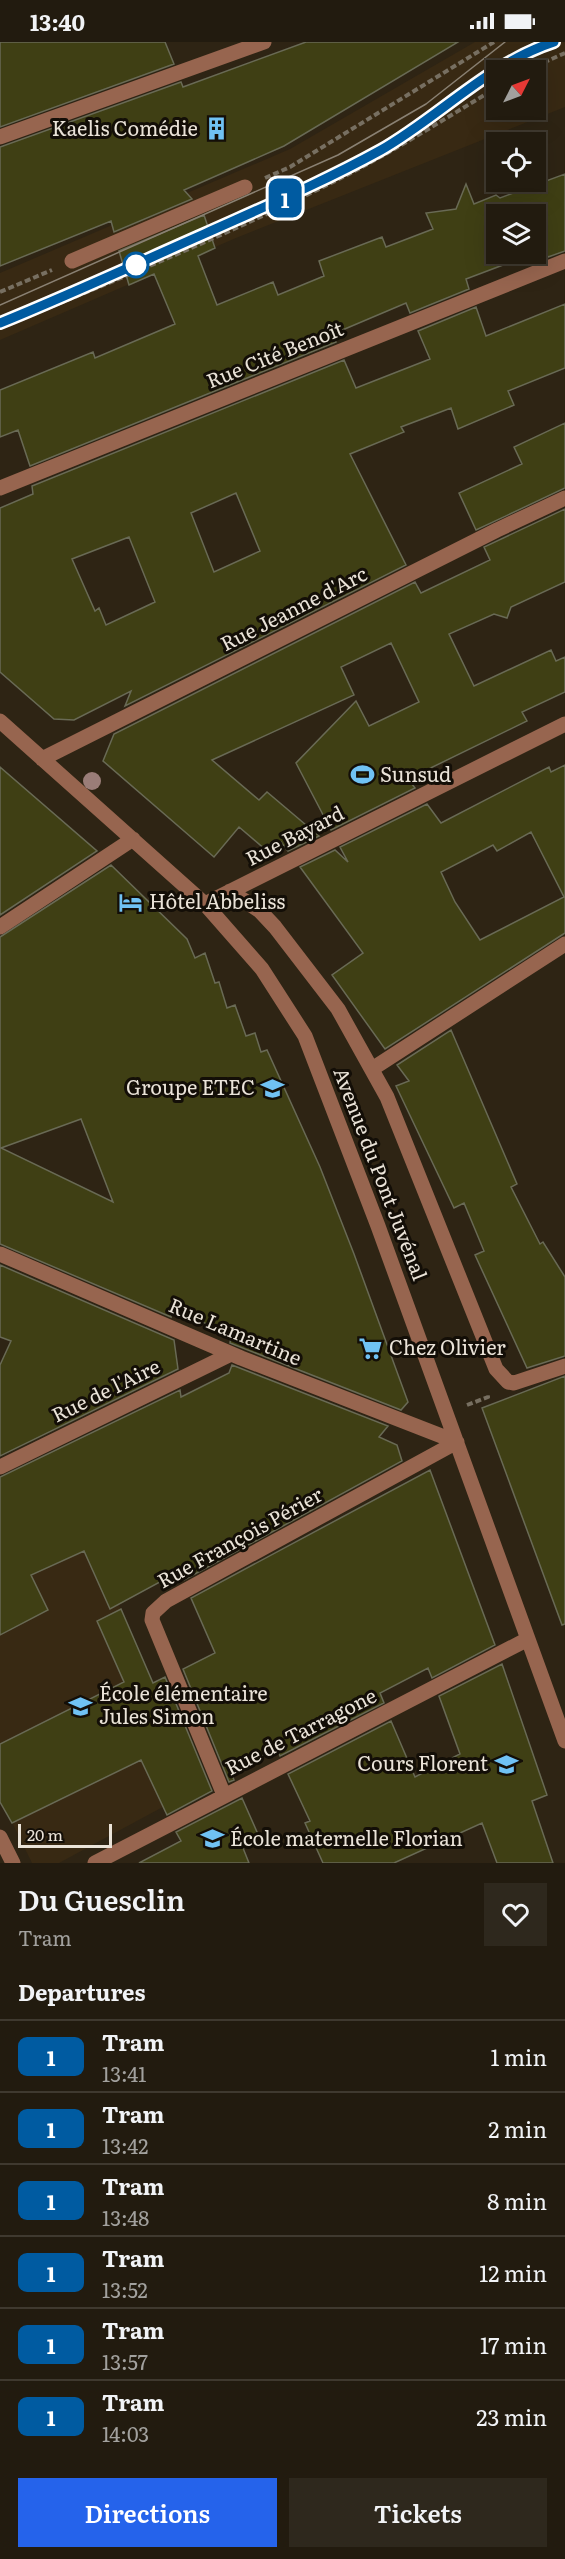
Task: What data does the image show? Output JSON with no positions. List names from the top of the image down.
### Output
{
  "streets": {
    "street": [
      "Rue Cité Benoît",
      "Rue Jeanne d'Arc",
      "Rue Bayard",
      "Avenue du Pont Juvénal",
      "Rue Lamartine",
      "Rue de l'Aire",
      "Rue François Périer",
      "Rue de Tarragone"
    ]
  },
  "crossings": [
    ["Rue Jeanne d'Arc", "Avenue du Pont Juvénal"],
    ["Rue Bayard", "Avenue du Pont Juvénal"],
    ["Avenue du Pont Juvénal", "Rue Lamartine"],
    ["Avenue du Pont Juvénal", "Rue François Périer"],
    ["Avenue du Pont Juvénal", "Rue de Tarragone"],
    ["Rue Lamartine", "Rue de l'Aire"],
    ["Rue Lamartine", "Rue François Périer"],
    ["Rue François Périer", "Rue de Tarragone"]
  ],
  "places": {
    "building": ["Kaelis Comédie"],
    "sports": ["Sunsud"],
    "hotel": ["Hôtel Abbeliss"],
    "school or university": [
      "Groupe ETEC",
      "École élémentaire Jules Simon",
      "Cours Florent",
      "École maternelle Florian"
    ],
    "supermarket": ["Chez Olivier"]
  },
  "lines": ["tram line 1"],
  "scale_bar": "20 m",
  "north": "top right",
  "page": {
    "status": "13:40",
    "on_map": "1",
    "scale": "20 m",
    "heading": [
      ["Du Guesclin", "Tram"],
      "Departures"
    ],
    "list": [
      {
        "mark": "1",
        "name": "Tram",
        "note": "13:41",
        "value": "1 min"
      },
      {
        "mark": "1",
        "name": "Tram",
        "note": "13:42",
        "value": "2 min"
      },
      {
        "mark": "1",
        "name": "Tram",
        "note": "13:48",
        "value": "8 min"
      },
      {
        "mark": "1",
        "name": "Tram",
        "note": "13:52",
        "value": "12 min"
      },
      {
        "mark": "1",
        "name": "Tram",
        "note": "13:57",
        "value": "17 min"
      },
      {
        "mark": "1",
        "name": "Tram",
        "note": "14:03",
        "value": "23 min"
      }
    ],
    "buttons": ["Directions", "Tickets"]
  }
}
